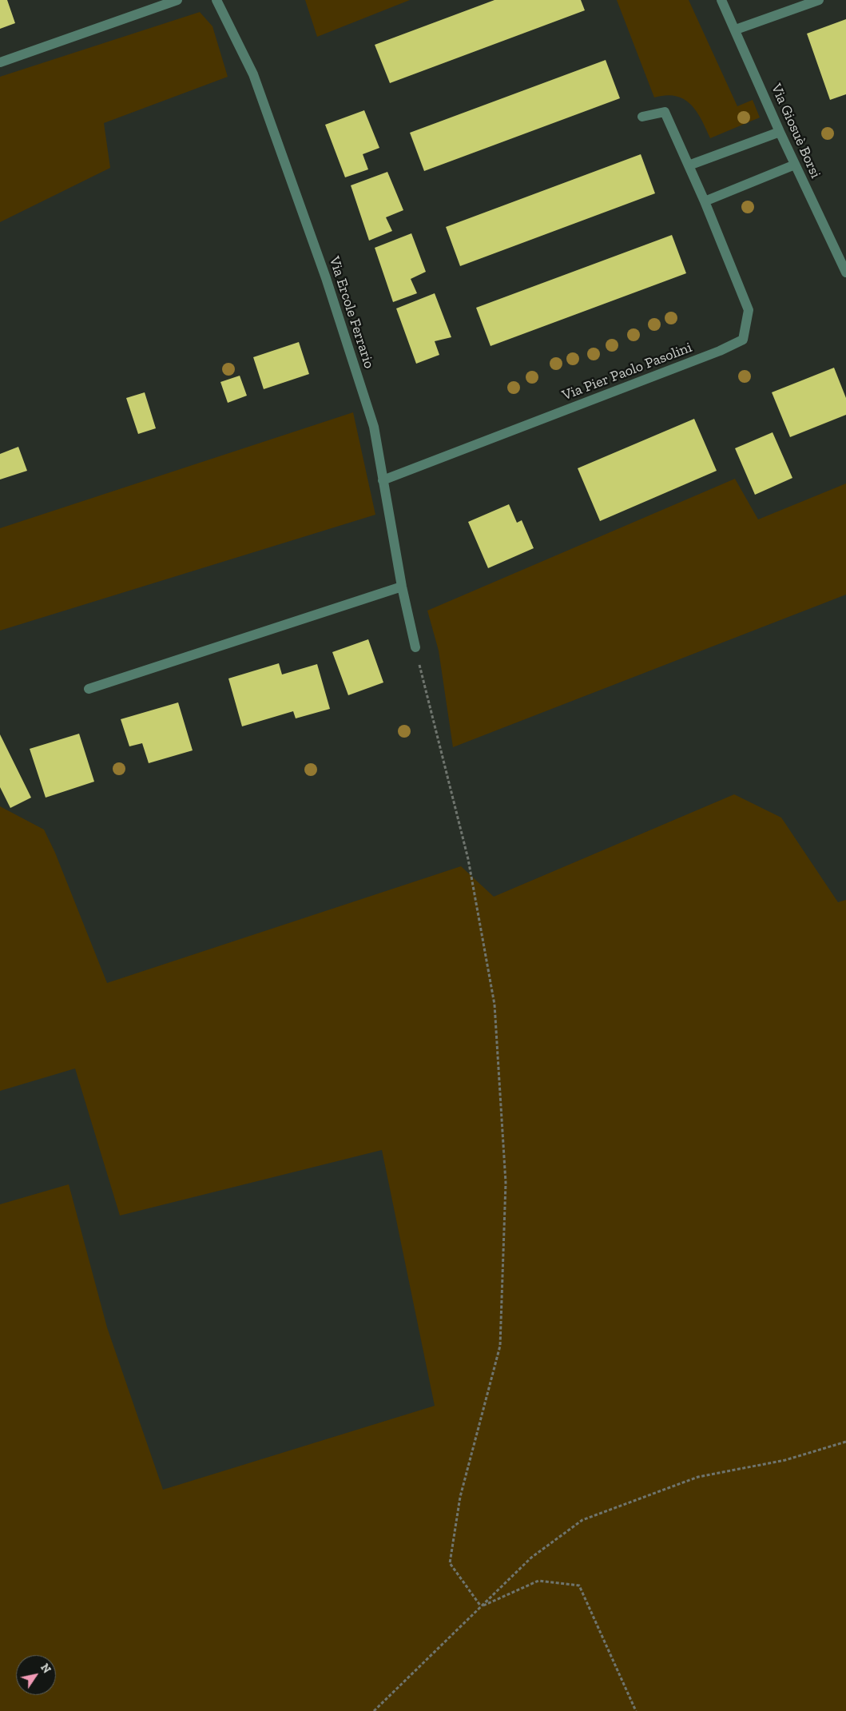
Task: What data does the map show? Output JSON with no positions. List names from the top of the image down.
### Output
{
  "streets": {
    "street": ["Via Giosuè Borsi", "Via Ercole Ferrario", "Via Pier Paolo Pasolini"]
  },
  "crossings": [
    ["Via Ercole Ferrario", "Via Pier Paolo Pasolini"]
  ],
  "north": "top right"
}
